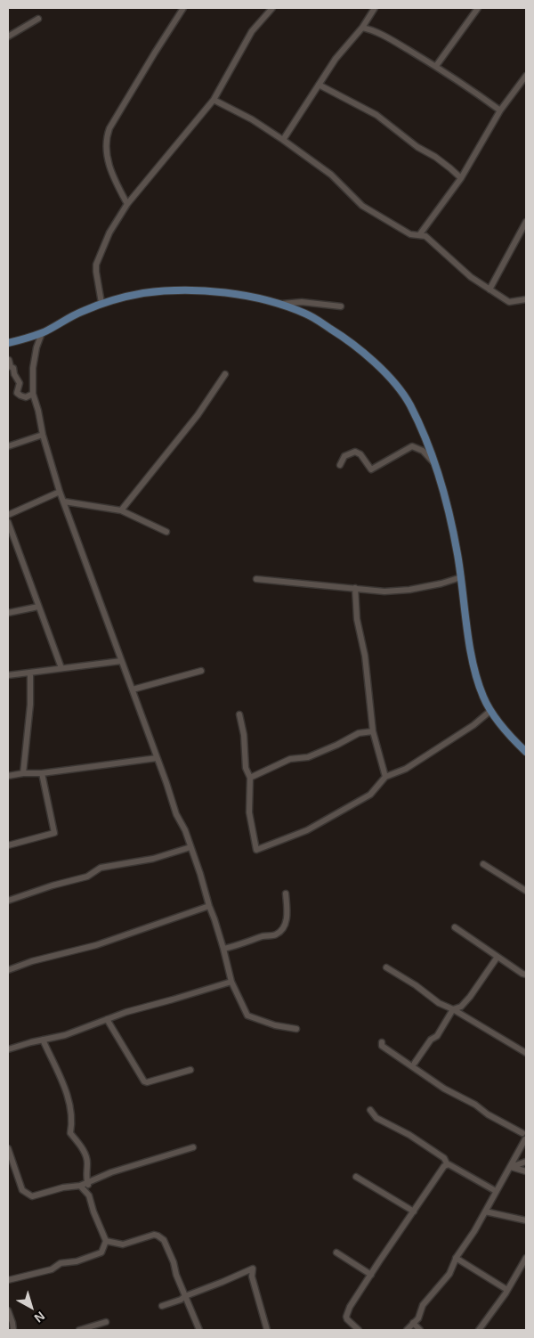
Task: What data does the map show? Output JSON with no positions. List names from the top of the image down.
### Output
{
  "north": "bottom right"
}
